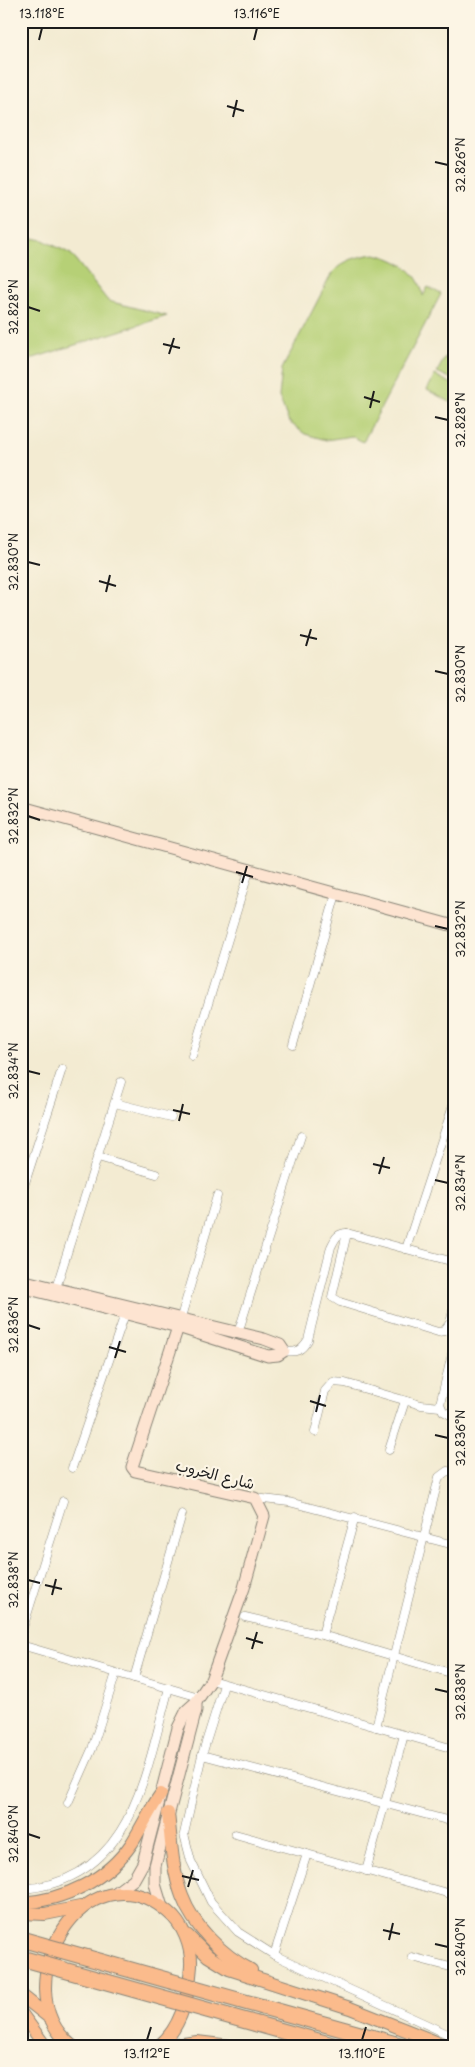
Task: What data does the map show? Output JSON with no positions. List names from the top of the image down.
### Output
{
  "streets": {
    "main road": ["شارع الخروب"]
  },
  "coordinates": [
    "13.118°E",
    "13.116°E",
    "32.826°N",
    "32.828°N",
    "32.830°N",
    "32.832°N",
    "32.834°N",
    "32.836°N",
    "32.838°N",
    "32.840°N",
    "13.112°E",
    "13.110°E"
  ]
}
